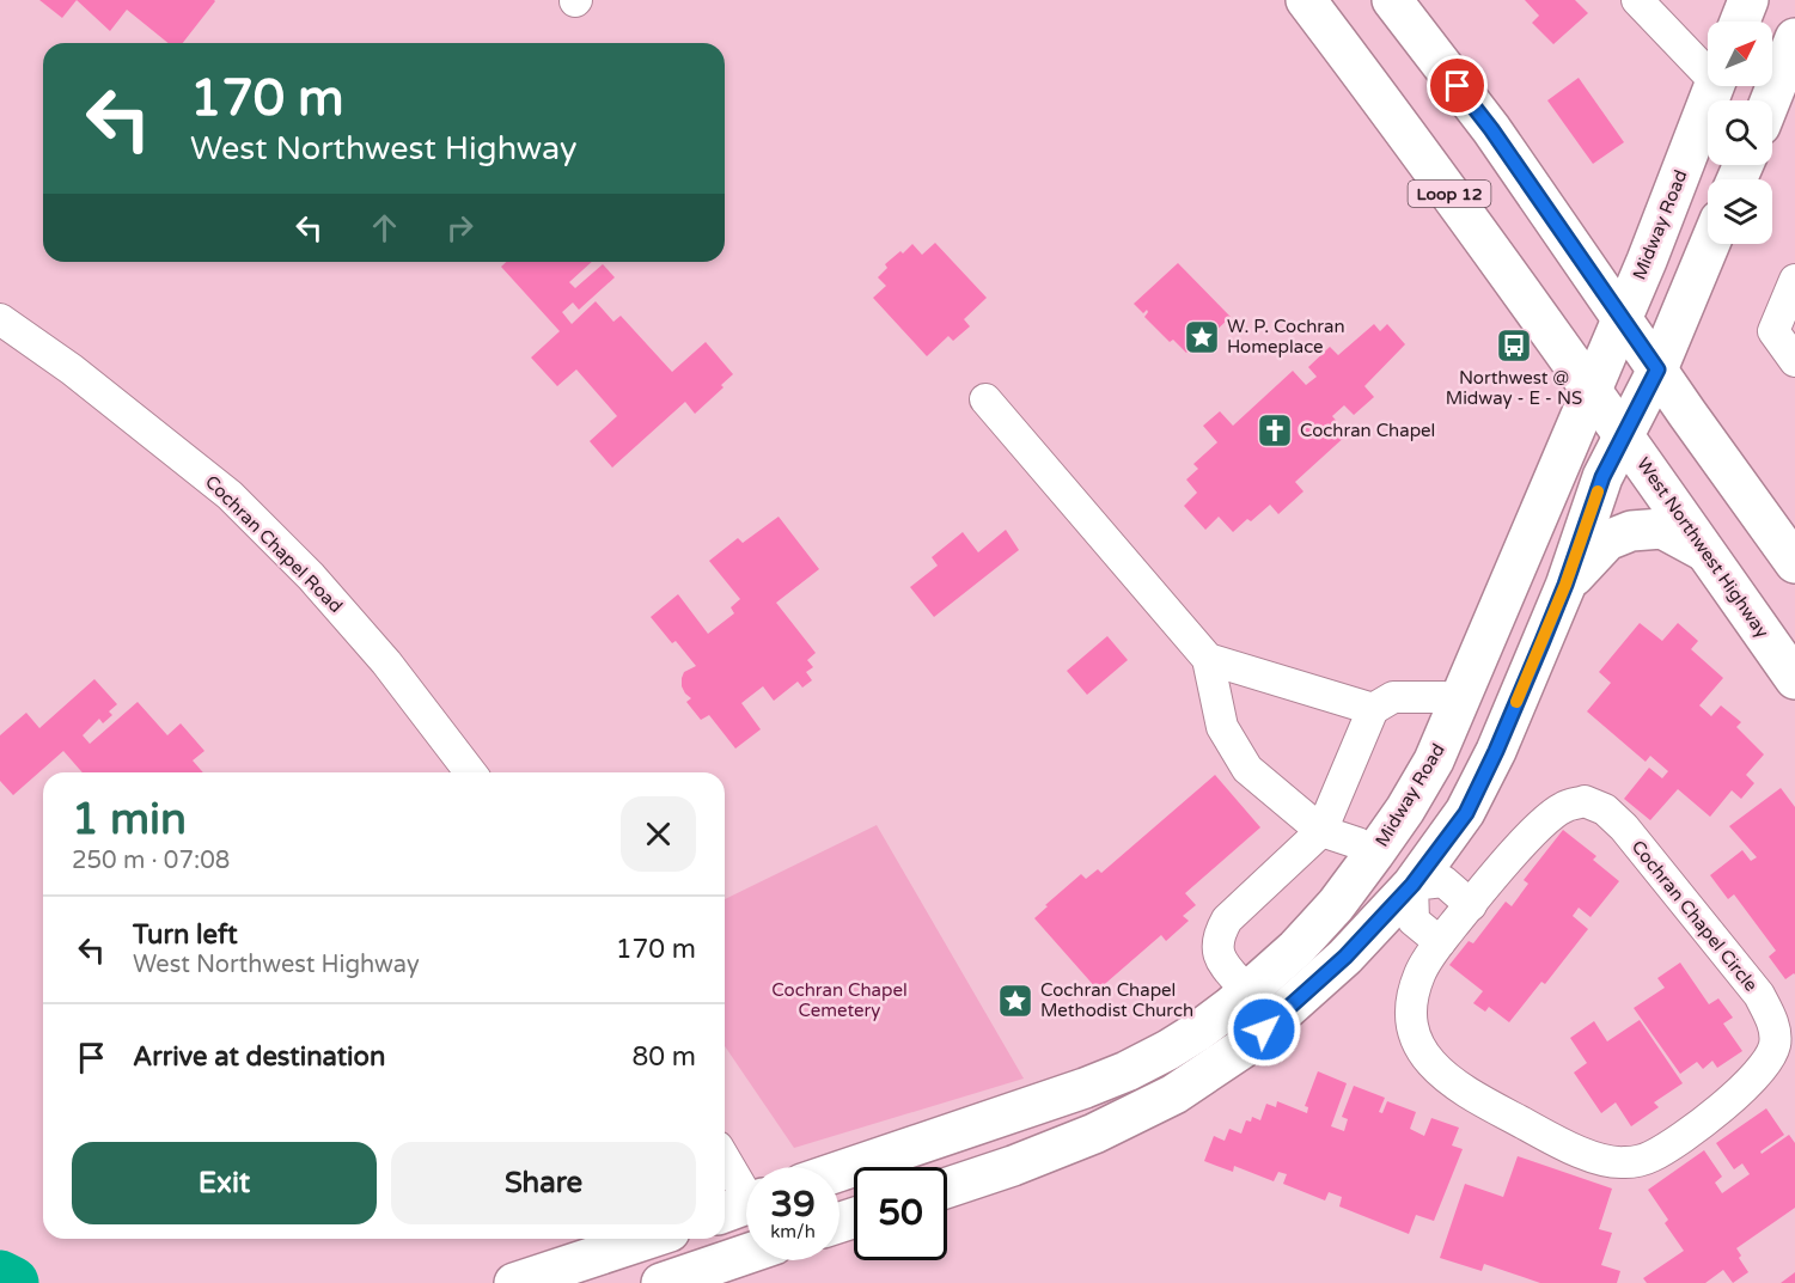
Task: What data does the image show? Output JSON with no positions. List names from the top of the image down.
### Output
{
  "streets": {
    "main road": ["Loop 12", "Midway Road", "West Northwest Highway"],
    "street": ["Cochran Chapel Road", "Cochran Chapel Circle"]
  },
  "crossings": [
    ["Midway Road", "West Northwest Highway"]
  ],
  "parks": ["Cochran Chapel Cemetery"],
  "places": {
    "place": ["W. P. Cochran Homeplace", "Cochran Chapel Methodist Church"],
    "bus stop": ["Northwest @ Midway - E - NS"],
    "church": ["Cochran Chapel"]
  },
  "north": "top right",
  "page": {
    "turn": ["170 m", "West Northwest Highway"],
    "heading": ["1 min", "250 m · 07:08"],
    "list": [
      {
        "name": "Turn left",
        "note": "West Northwest Highway",
        "value": "170 m"
      },
      {
        "name": "Arrive at destination",
        "value": "80 m"
      }
    ],
    "buttons": ["Exit", "Share"],
    "speed": "39 km/h",
    "limit": "50"
  }
}
